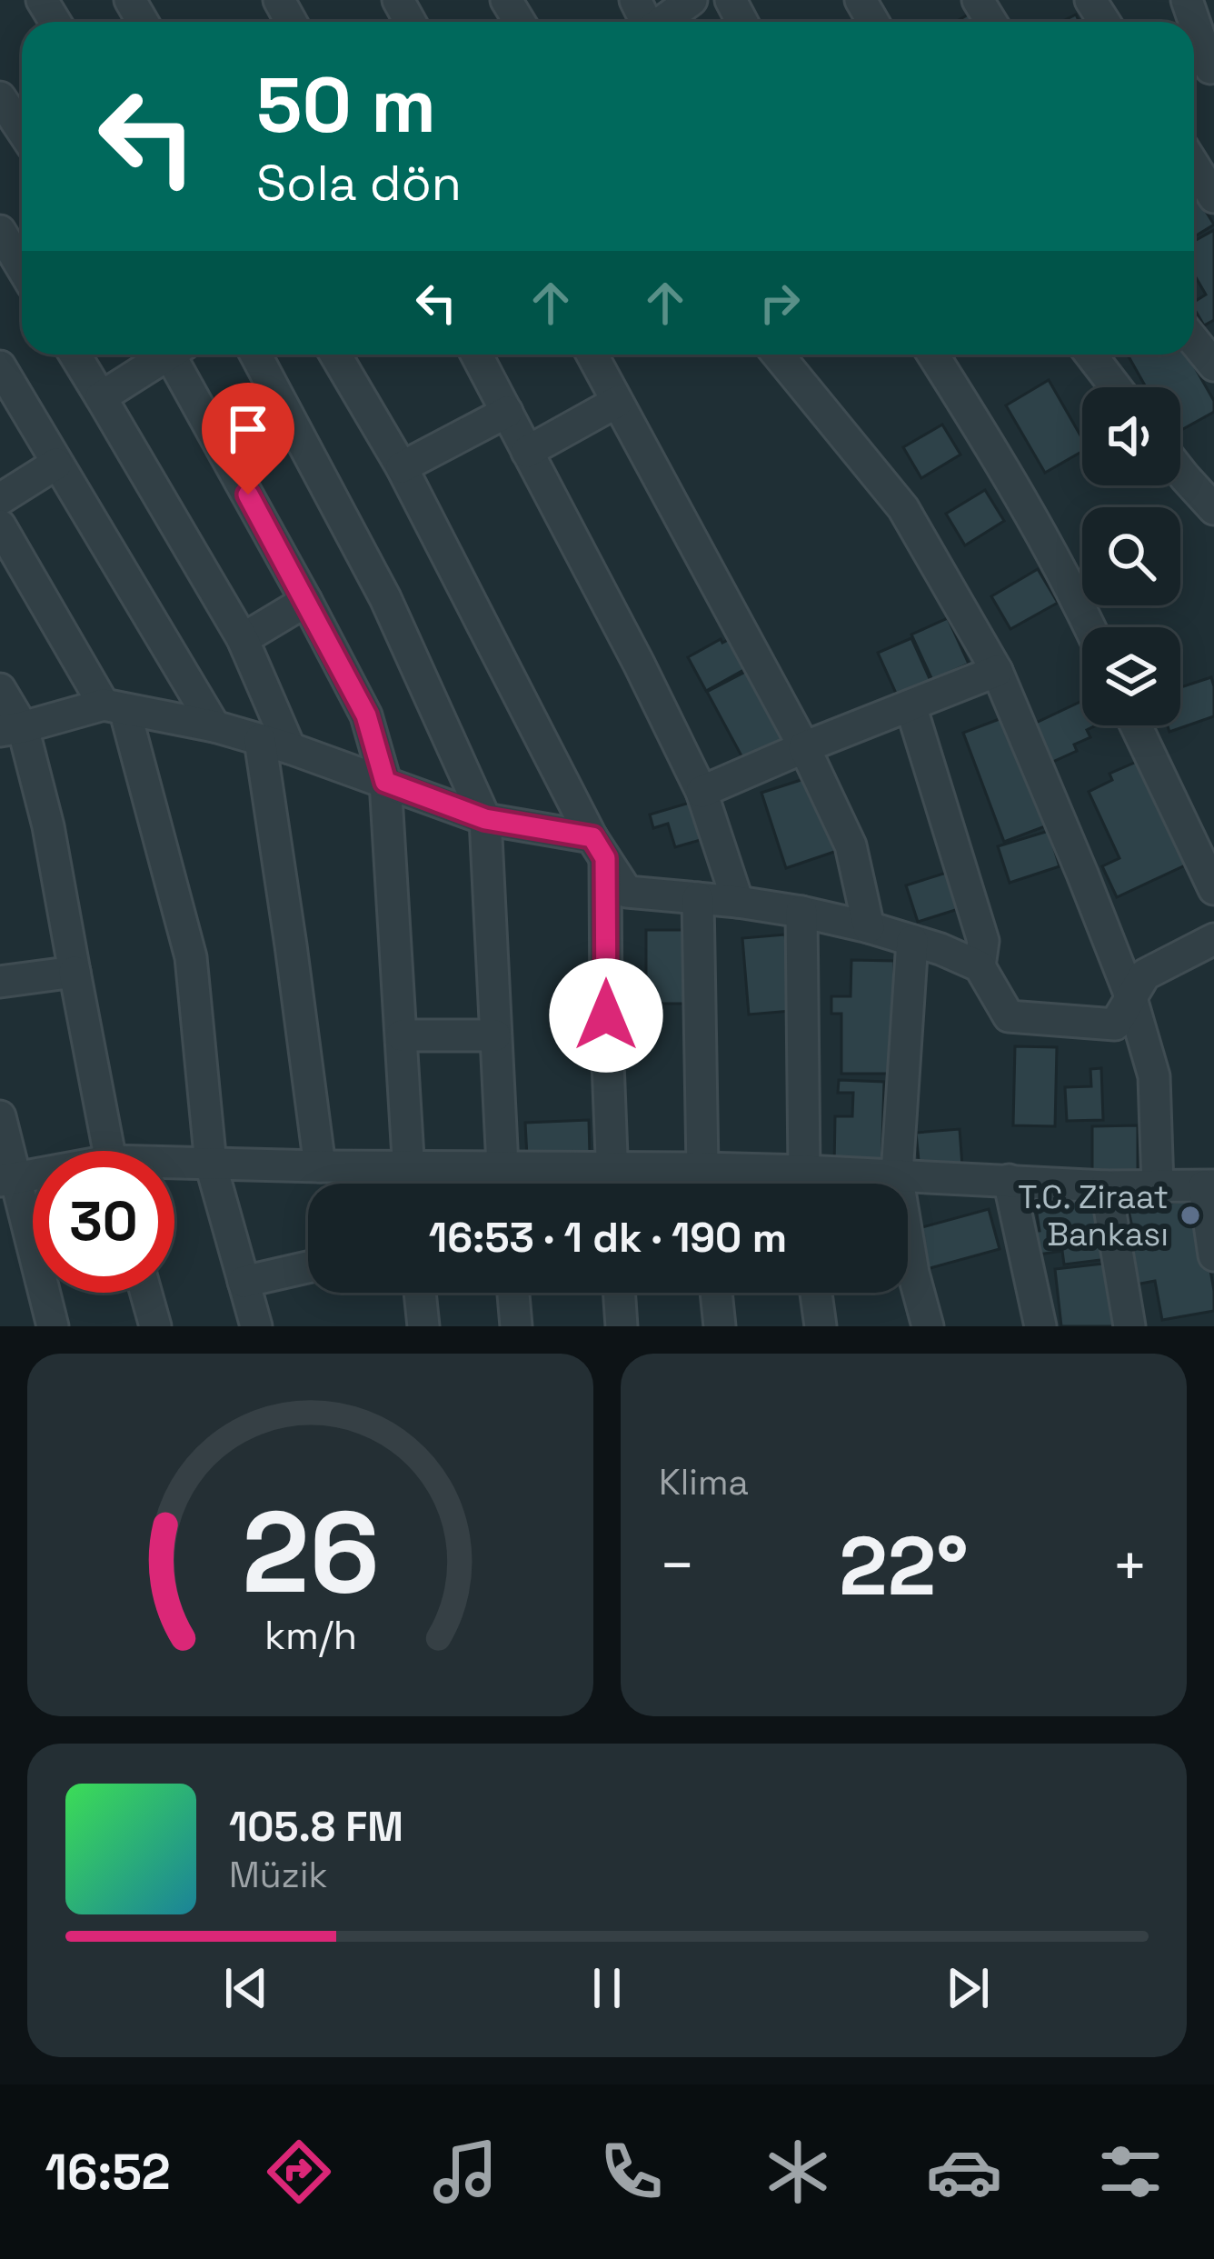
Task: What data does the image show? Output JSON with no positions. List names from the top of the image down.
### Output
{
  "places": ["T.C. Ziraat Bankası"],
  "page": {
    "turn": ["50 m", "Sola dön"],
    "limit": "30",
    "trip": "16:53 · 1 dk · 190 m",
    "tile": "Klima",
    "heat": ["−", "22°", "+"],
    "song": ["105.8 FM", "Müzik"],
    "tabs": "16:52",
    "gauge": ["26", "km/h"]
  }
}
